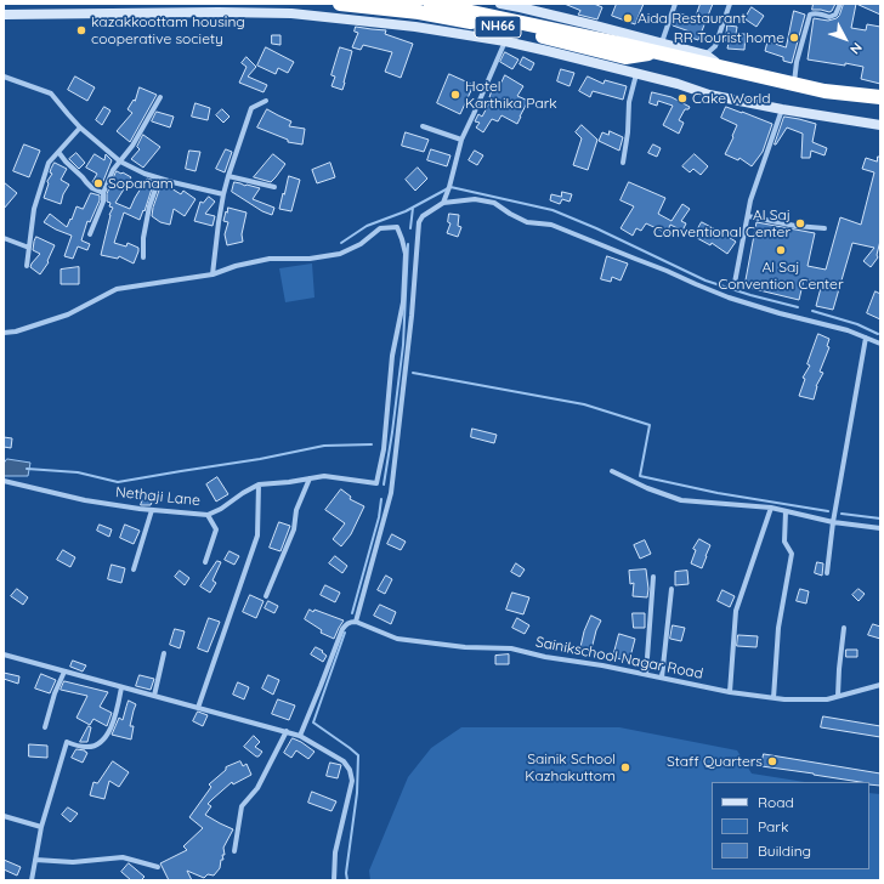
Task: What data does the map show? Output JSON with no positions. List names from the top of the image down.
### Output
{
  "streets": {
    "highway": ["NH66"],
    "street": ["Nethaji Lane", "Sainikschool Nagar Road"]
  },
  "places": [
    "Aida Restaurant",
    "kazakkoottam housing cooperative society",
    "RR Tourist home",
    "Hotel Karthika Park",
    "Cake World",
    "Sopanam",
    "Al Saj Conventional Center",
    "Al Saj Convention Center",
    "Staff Quarters",
    "Sainik School Kazhakuttom"
  ],
  "legend": ["Road", "Park", "Building"],
  "north": "bottom right"
}
